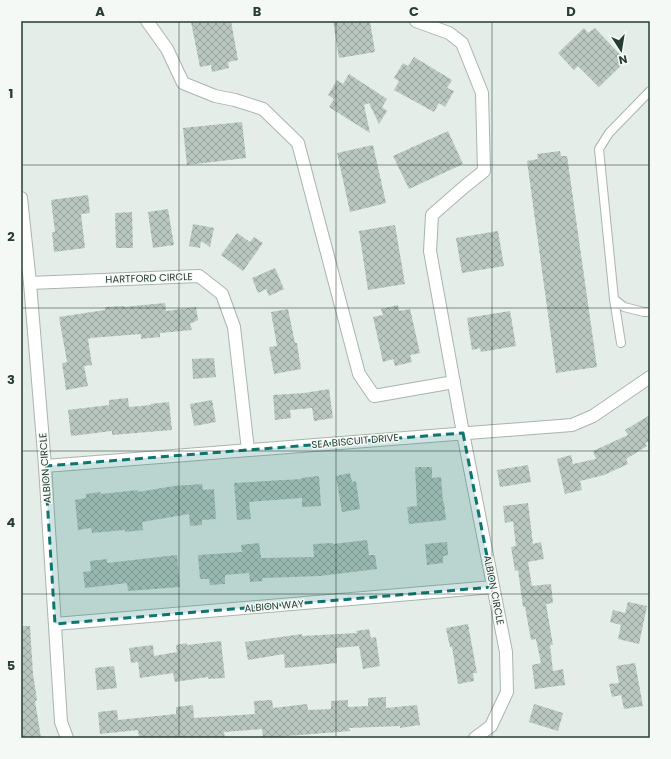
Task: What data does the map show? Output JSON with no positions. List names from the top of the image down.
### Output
{
  "streets": {
    "street": [
      "HARTFORD CIRCLE",
      "SEA BISCUIT DRIVE",
      "ALBION CIRCLE",
      "ALBION WAY"
    ]
  },
  "crossings": [
    ["HARTFORD CIRCLE", "SEA BISCUIT DRIVE"],
    ["HARTFORD CIRCLE", "ALBION CIRCLE"],
    ["SEA BISCUIT DRIVE", "ALBION CIRCLE"],
    ["ALBION CIRCLE", "ALBION WAY"]
  ],
  "north": "bottom",
  "grid": {
    "columns": [
      "A",
      "B",
      "C",
      "D"
    ],
    "rows": [
      "1",
      "2",
      "3",
      "4",
      "5"
    ]
  }
}
